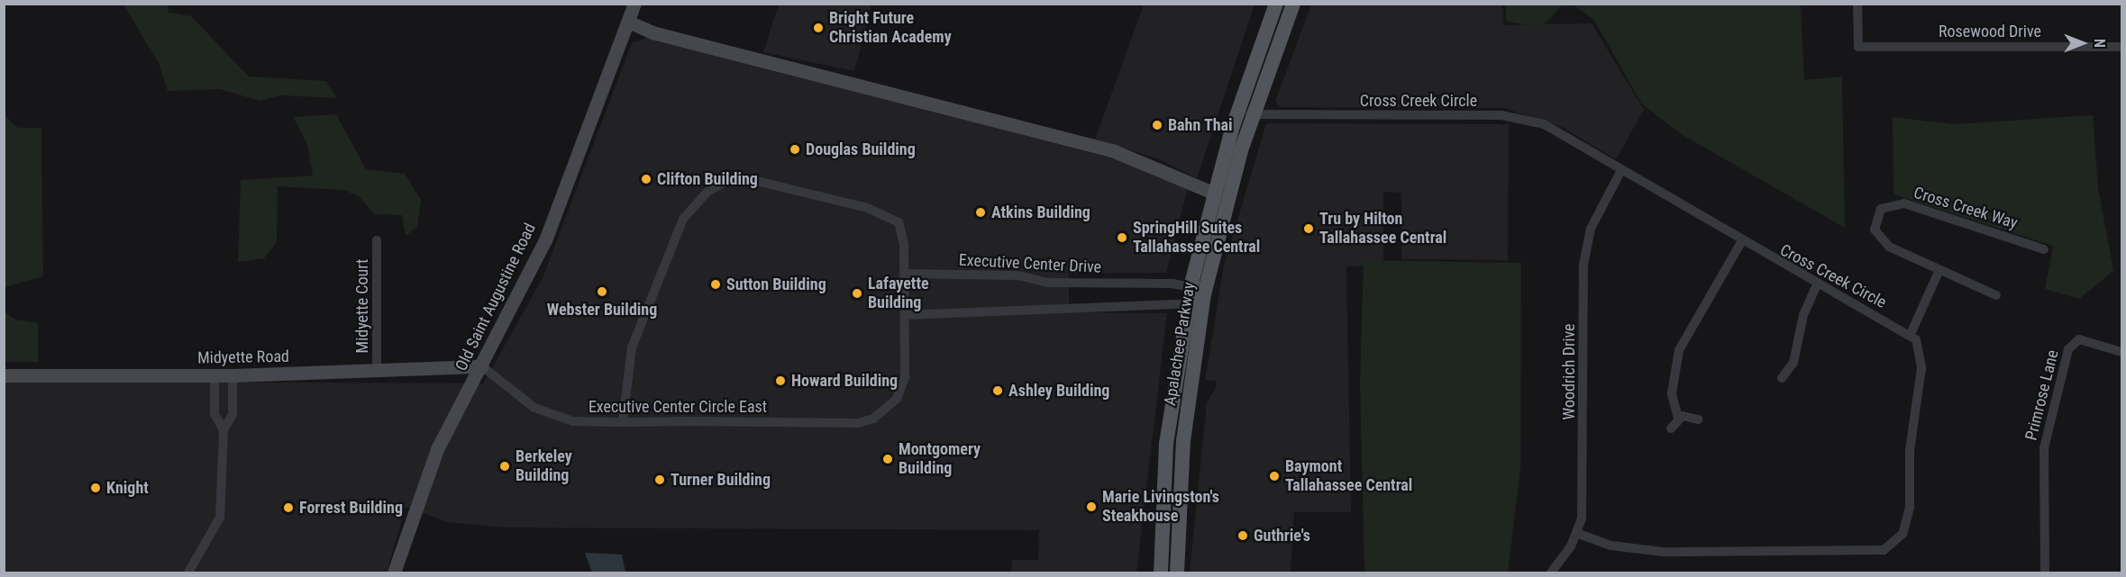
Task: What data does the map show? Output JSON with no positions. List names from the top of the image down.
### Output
{
  "streets": {
    "main road": ["Apalachee Parkway"],
    "street": [
      "Rosewood Drive",
      "Cross Creek Circle",
      "Cross Creek Way",
      "Executive Center Drive",
      "Old Saint Augustine Road",
      "Midyette Court",
      "Midyette Road",
      "Woodrich Drive",
      "Primrose Lane",
      "Executive Center Circle East"
    ]
  },
  "crossings": [
    ["Cross Creek Circle", "Apalachee Parkway"],
    ["Cross Creek Circle", "Woodrich Drive"],
    ["Executive Center Drive", "Apalachee Parkway"],
    ["Old Saint Augustine Road", "Midyette Road"],
    ["Old Saint Augustine Road", "Executive Center Circle East"],
    ["Midyette Court", "Midyette Road"],
    ["Midyette Road", "Executive Center Circle East"]
  ],
  "places": [
    "Bright Future Christian Academy",
    "Bahn Thai",
    "Douglas Building",
    "Clifton Building",
    "Atkins Building",
    "Tru by Hilton Tallahassee Central",
    "SpringHill Suites Tallahassee Central",
    "Sutton Building",
    "Webster Building",
    "Lafayette Building",
    "Howard Building",
    "Ashley Building",
    "Montgomery Building",
    "Berkeley Building",
    "Baymont Tallahassee Central",
    "Turner Building",
    "Knight",
    "Marie Livingston's Steakhouse",
    "Forrest Building",
    "Guthrie's"
  ],
  "north": "right"
}
